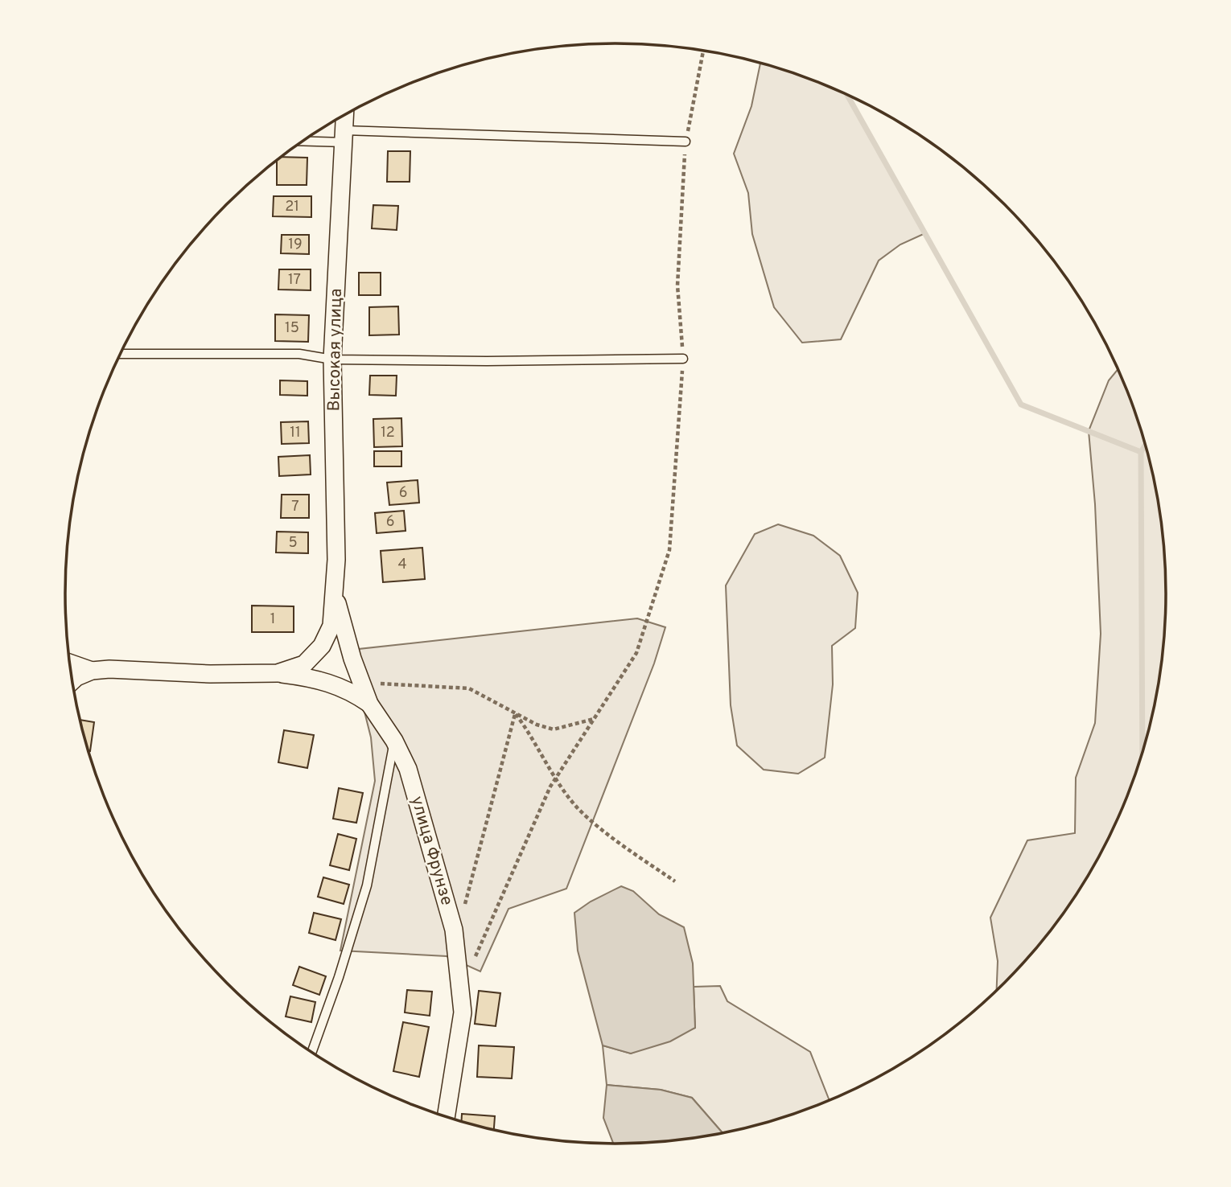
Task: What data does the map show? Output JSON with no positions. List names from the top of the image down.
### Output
{
  "streets": {
    "street": ["Высокая улица", "улица Фрунзе"]
  },
  "crossings": [
    ["Высокая улица", "улица Фрунзе"]
  ],
  "house_numbers": [
    "21",
    "19",
    "17",
    "15",
    "11",
    "12",
    "6",
    "7",
    "6",
    "5",
    "4",
    "1"
  ]
}
